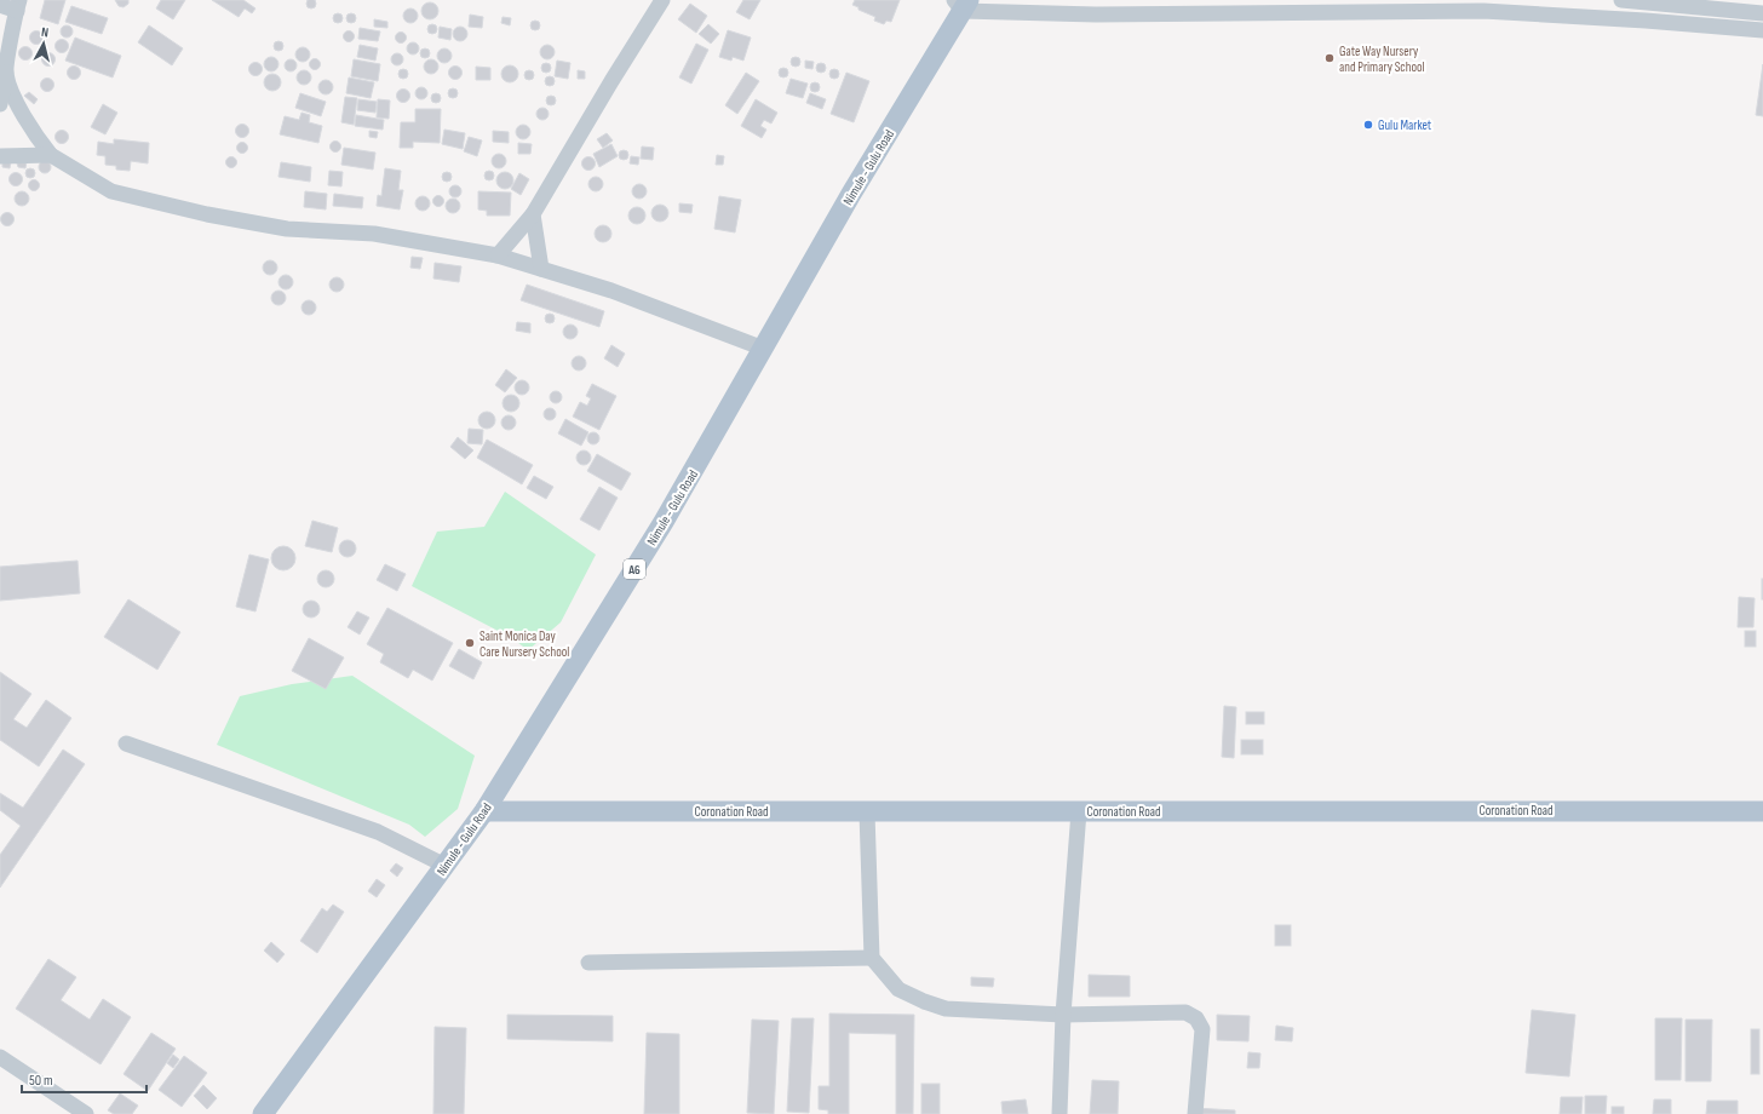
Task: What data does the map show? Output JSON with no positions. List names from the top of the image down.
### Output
{
  "streets": {
    "main road": ["Nimule - Gulu Road", "A6", "Coronation Road"]
  },
  "crossings": [
    ["Nimule - Gulu Road", "Coronation Road"]
  ],
  "places": ["Gate Way Nursery and Primary School", "Gulu Market", "Saint Monica Day Care Nursery School"],
  "scale_bar": "50 m",
  "north": "top"
}
